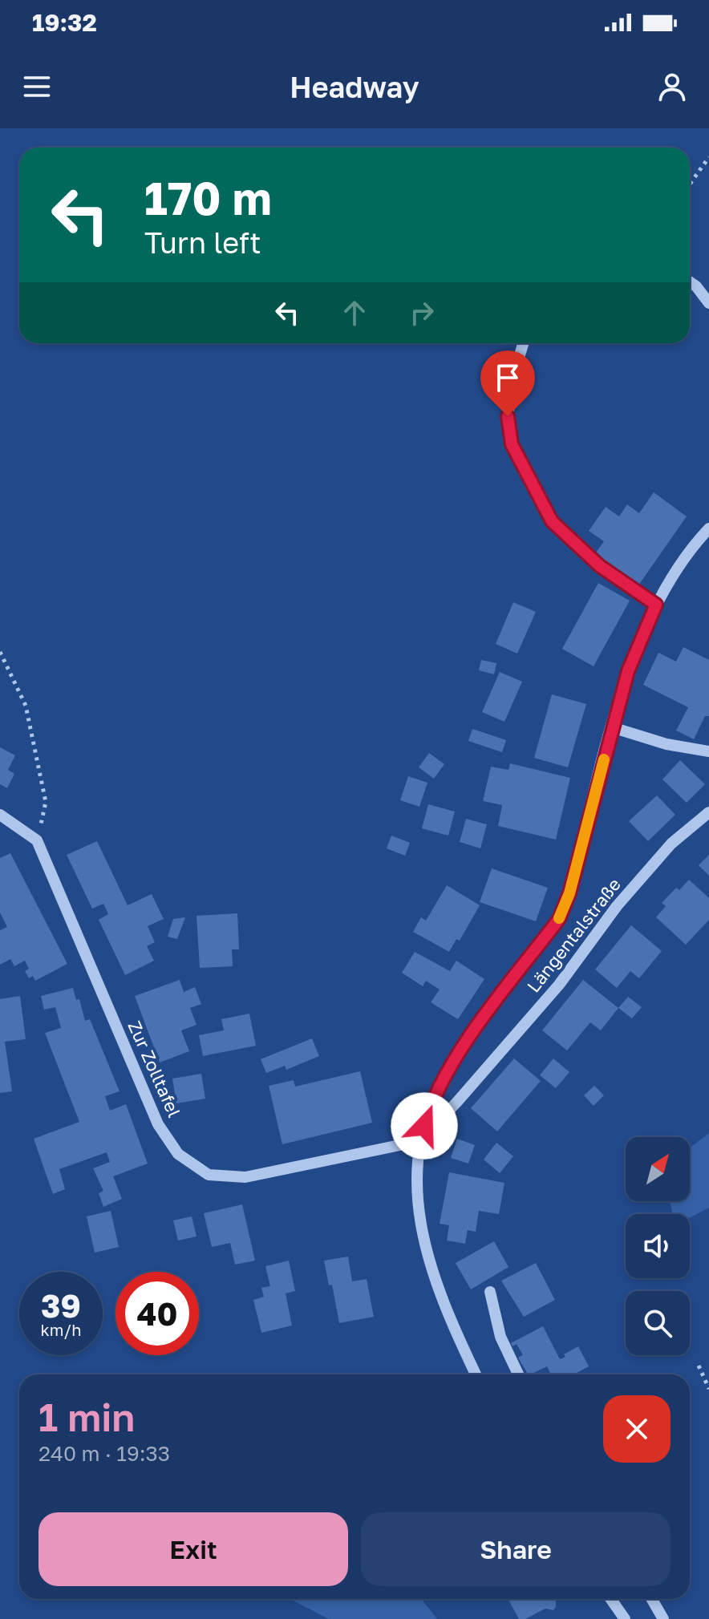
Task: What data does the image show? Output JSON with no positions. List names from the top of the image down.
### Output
{
  "streets": {
    "street": ["Längentalstraße", "Zur Zolltafel"]
  },
  "crossings": [
    ["Längentalstraße", "Zur Zolltafel"]
  ],
  "north": "top right",
  "page": {
    "status": "19:32",
    "header": "Headway",
    "turn": ["170 m", "Turn left"],
    "speed": "39 km/h",
    "limit": "40",
    "heading": ["1 min", "240 m · 19:33"],
    "buttons": ["Exit", "Share"]
  }
}
